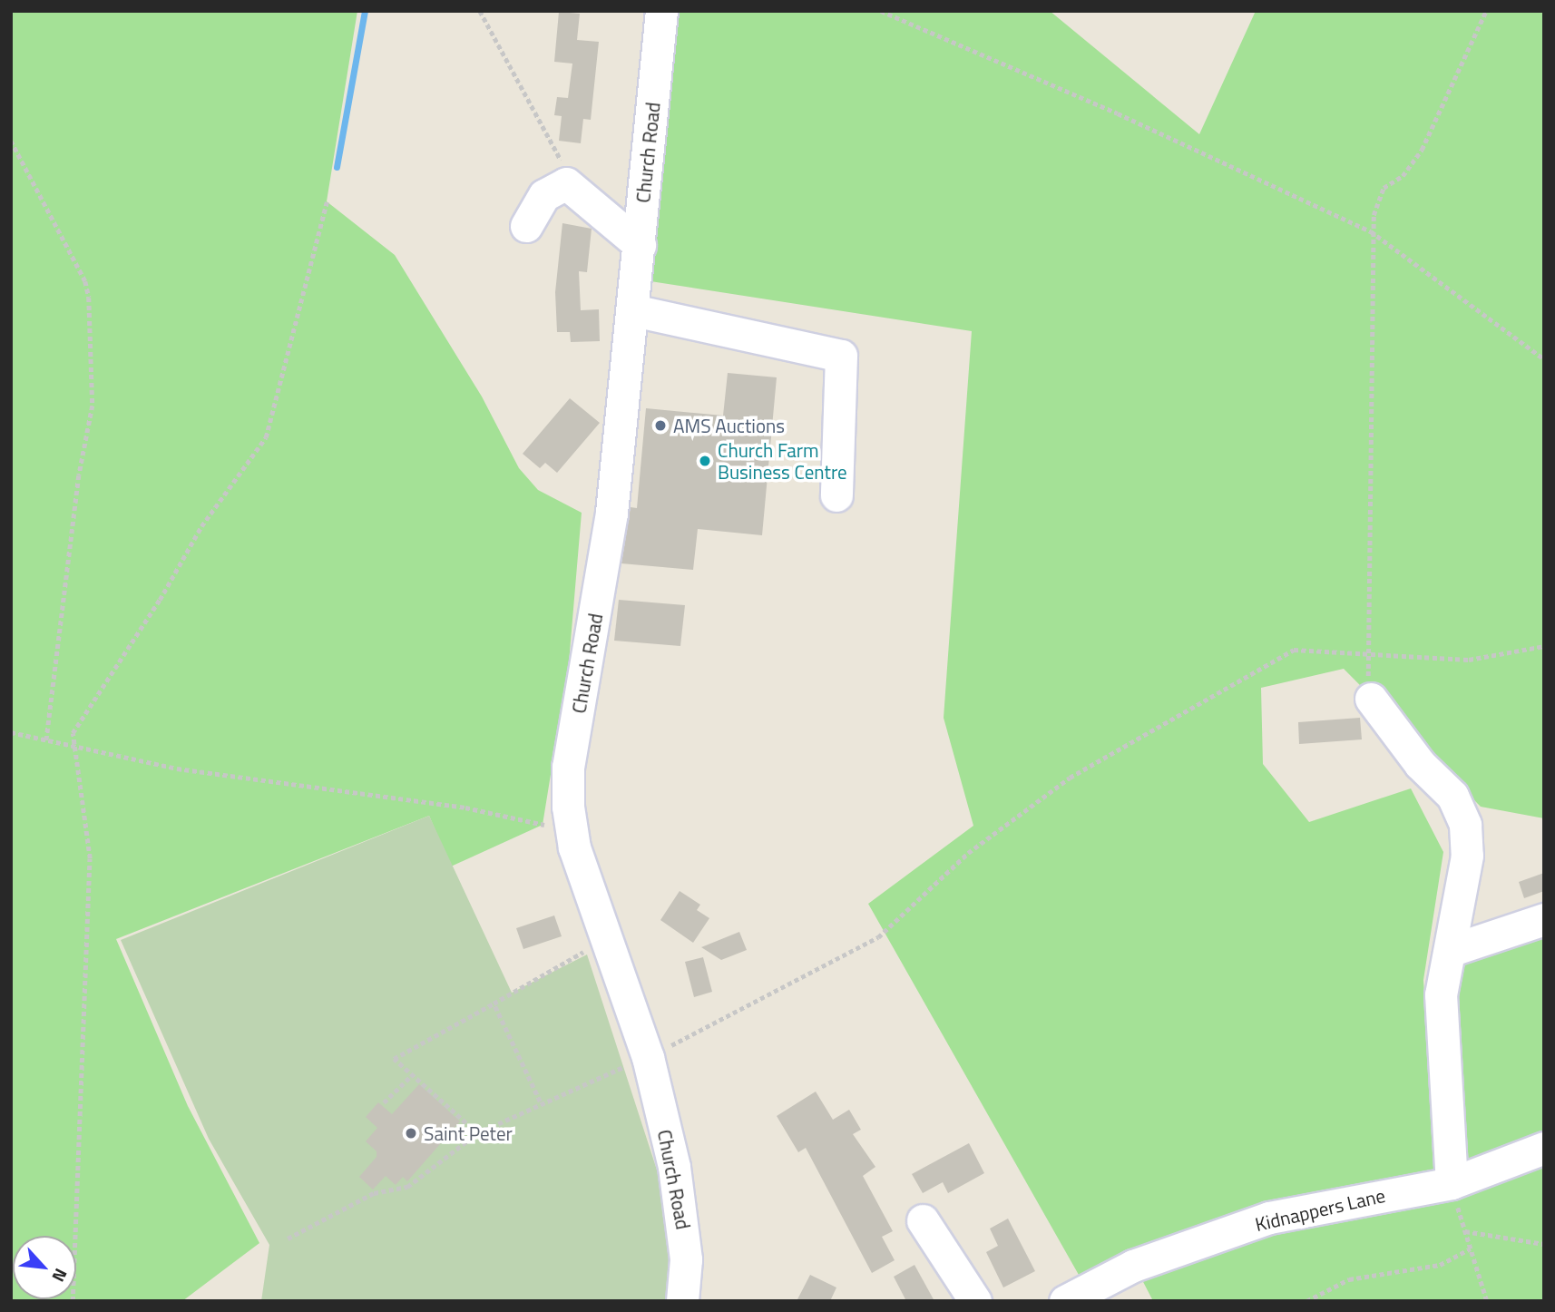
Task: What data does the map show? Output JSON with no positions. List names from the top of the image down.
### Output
{
  "streets": {
    "street": ["Church Road", "Kidnappers Lane"]
  },
  "places": ["AMS Auctions", "Church Farm Business Centre", "Saint Peter"],
  "north": "bottom right"
}
